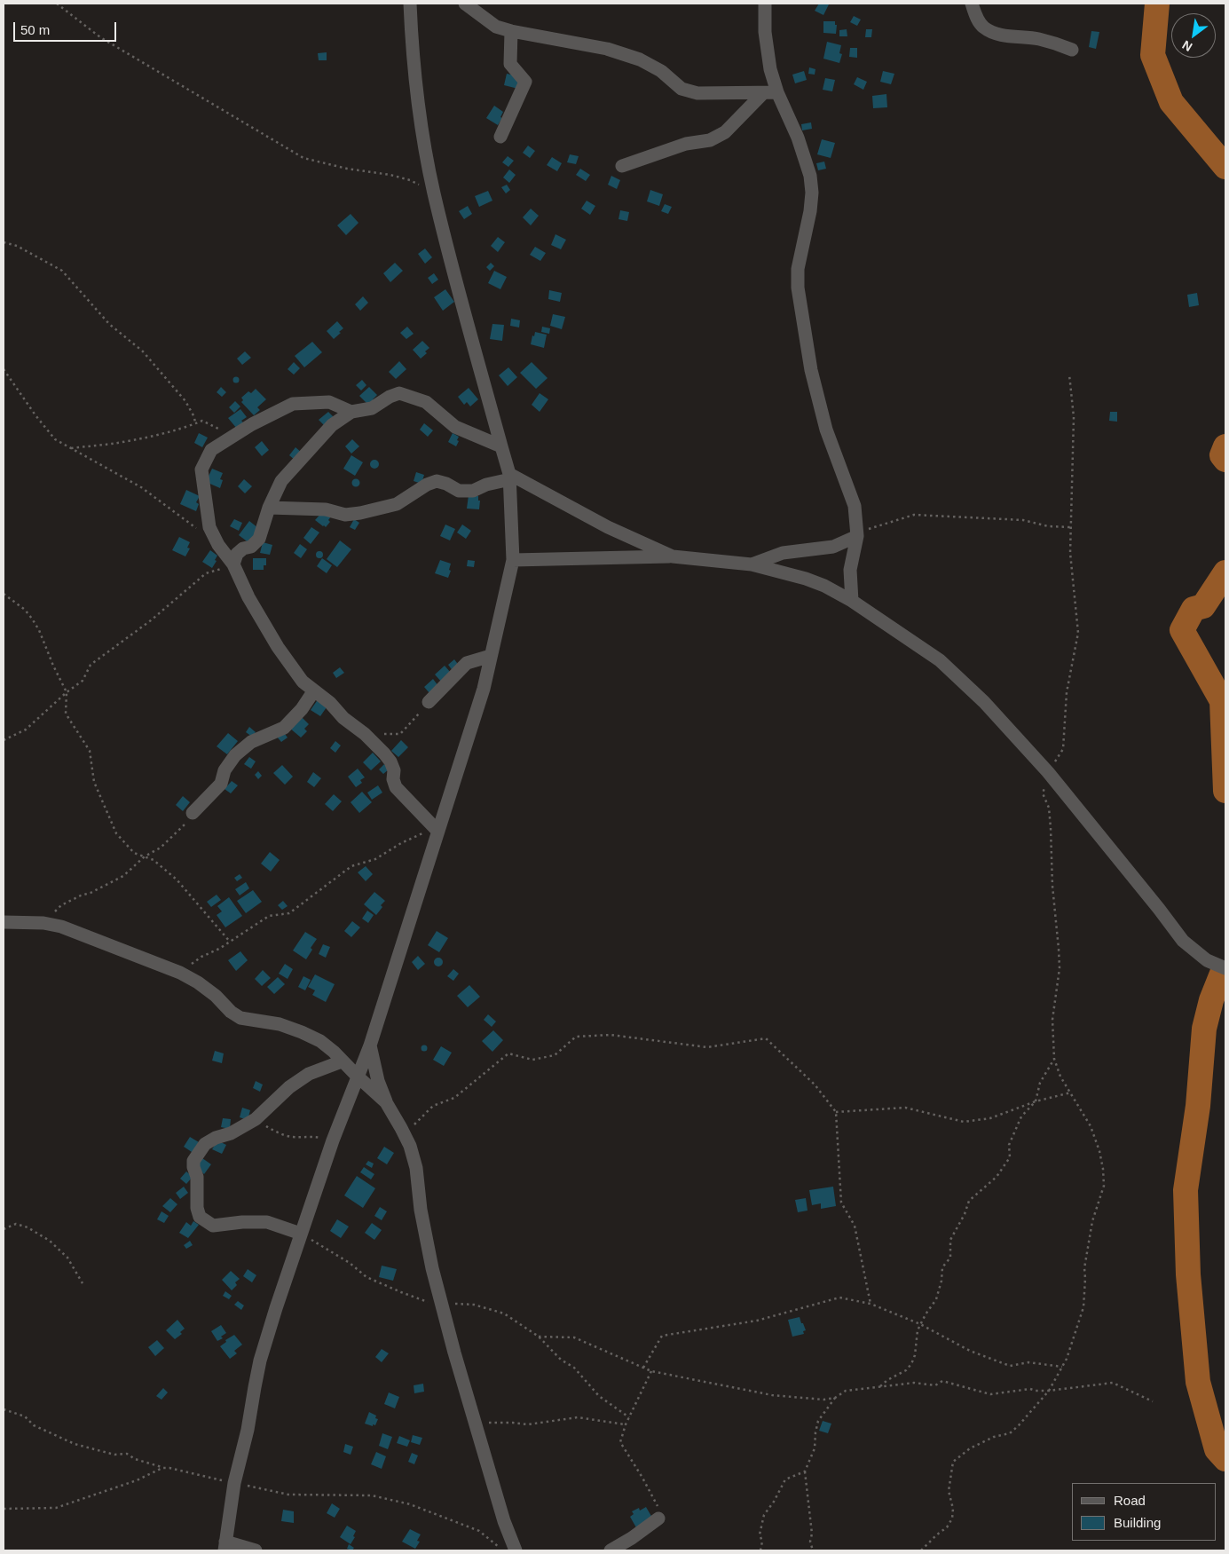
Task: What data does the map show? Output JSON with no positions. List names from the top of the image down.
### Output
{
  "legend": ["Road", "Building"],
  "scale_bar": "50 m",
  "north": "bottom left"
}
